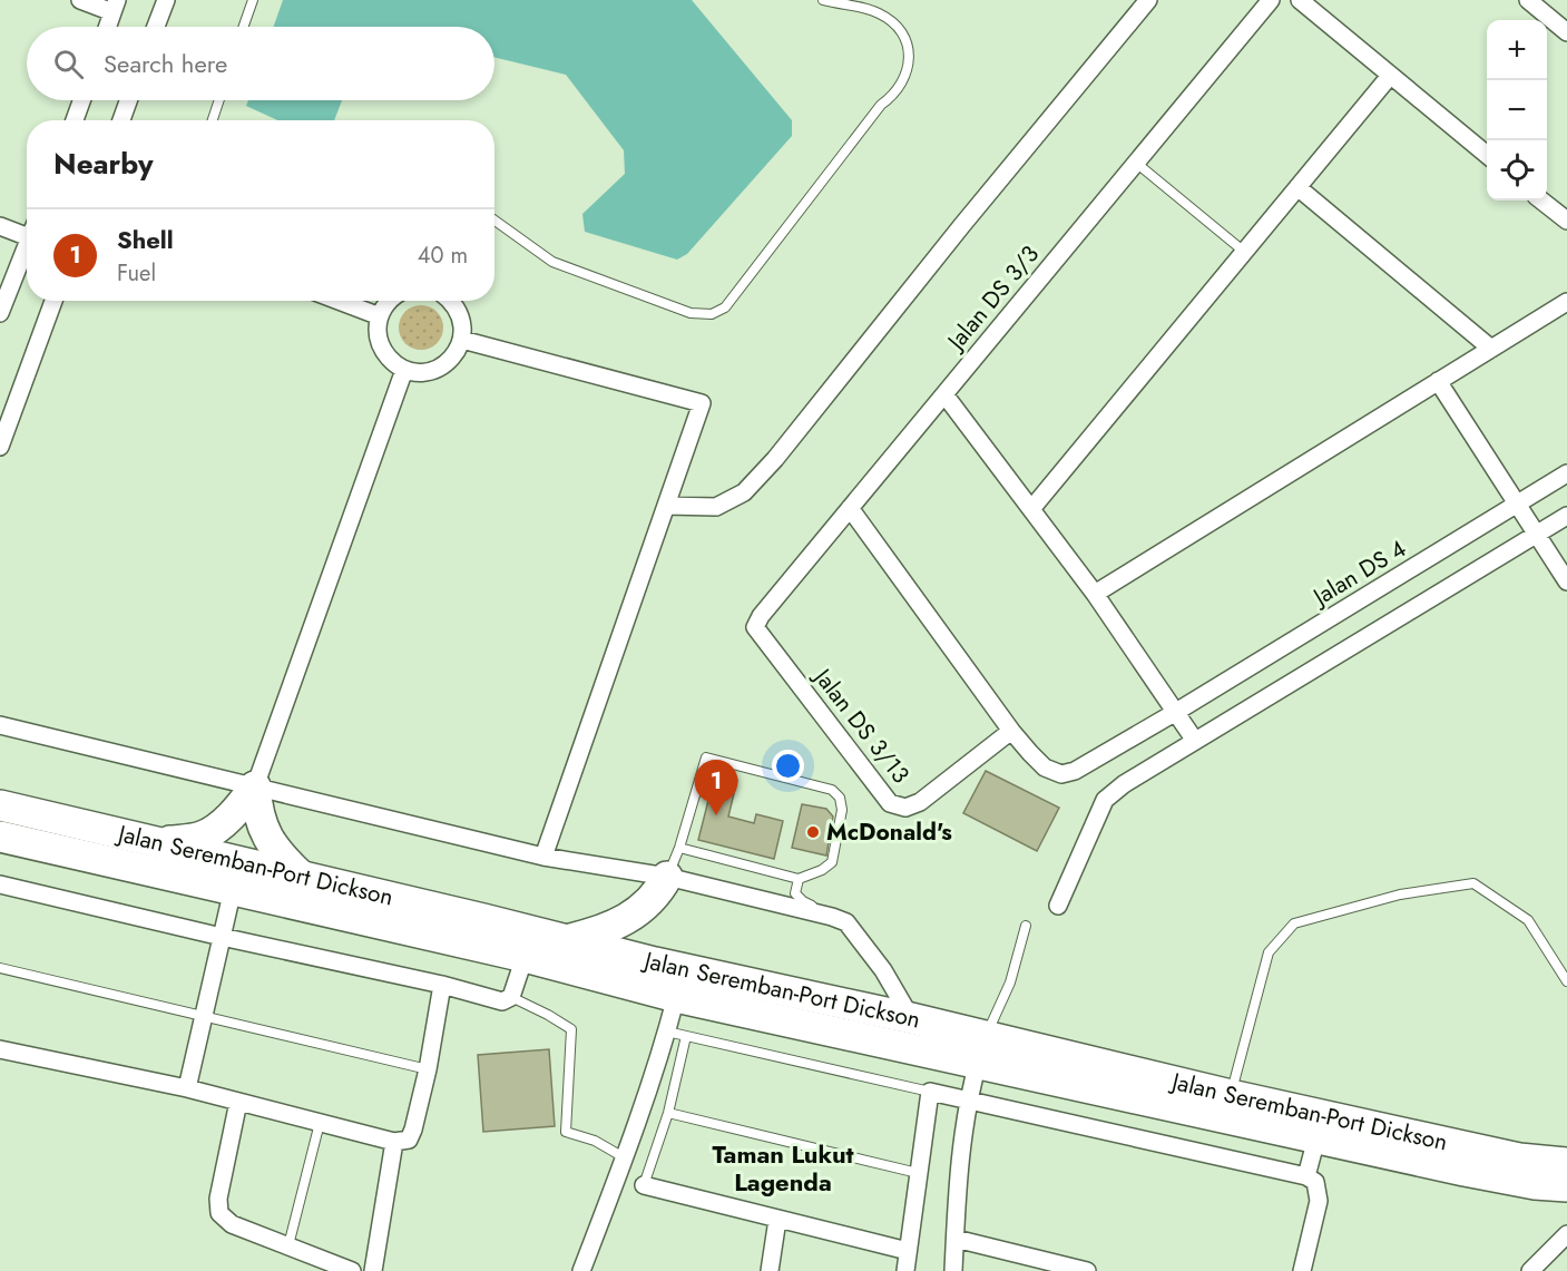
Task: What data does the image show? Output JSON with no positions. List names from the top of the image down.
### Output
{
  "streets": {
    "highway": ["Jalan Seremban-Port Dickson"],
    "street": ["Jalan DS 3/3", "Jalan DS 4", "Jalan DS 3/13"]
  },
  "crossings": [
    ["Jalan DS 3/3", "Jalan DS 3/13"],
    ["Jalan DS 4", "Jalan DS 3/13"]
  ],
  "districts": ["Taman Lukut Lagenda"],
  "places": ["McDonald's"],
  "page": {
    "map_buttons": ["+", "−"],
    "search": "Search here",
    "heading": "Nearby",
    "list": [
      {
        "mark": "1",
        "name": "Shell",
        "note": "Fuel",
        "value": "40 m"
      }
    ],
    "pins": "1"
  }
}
